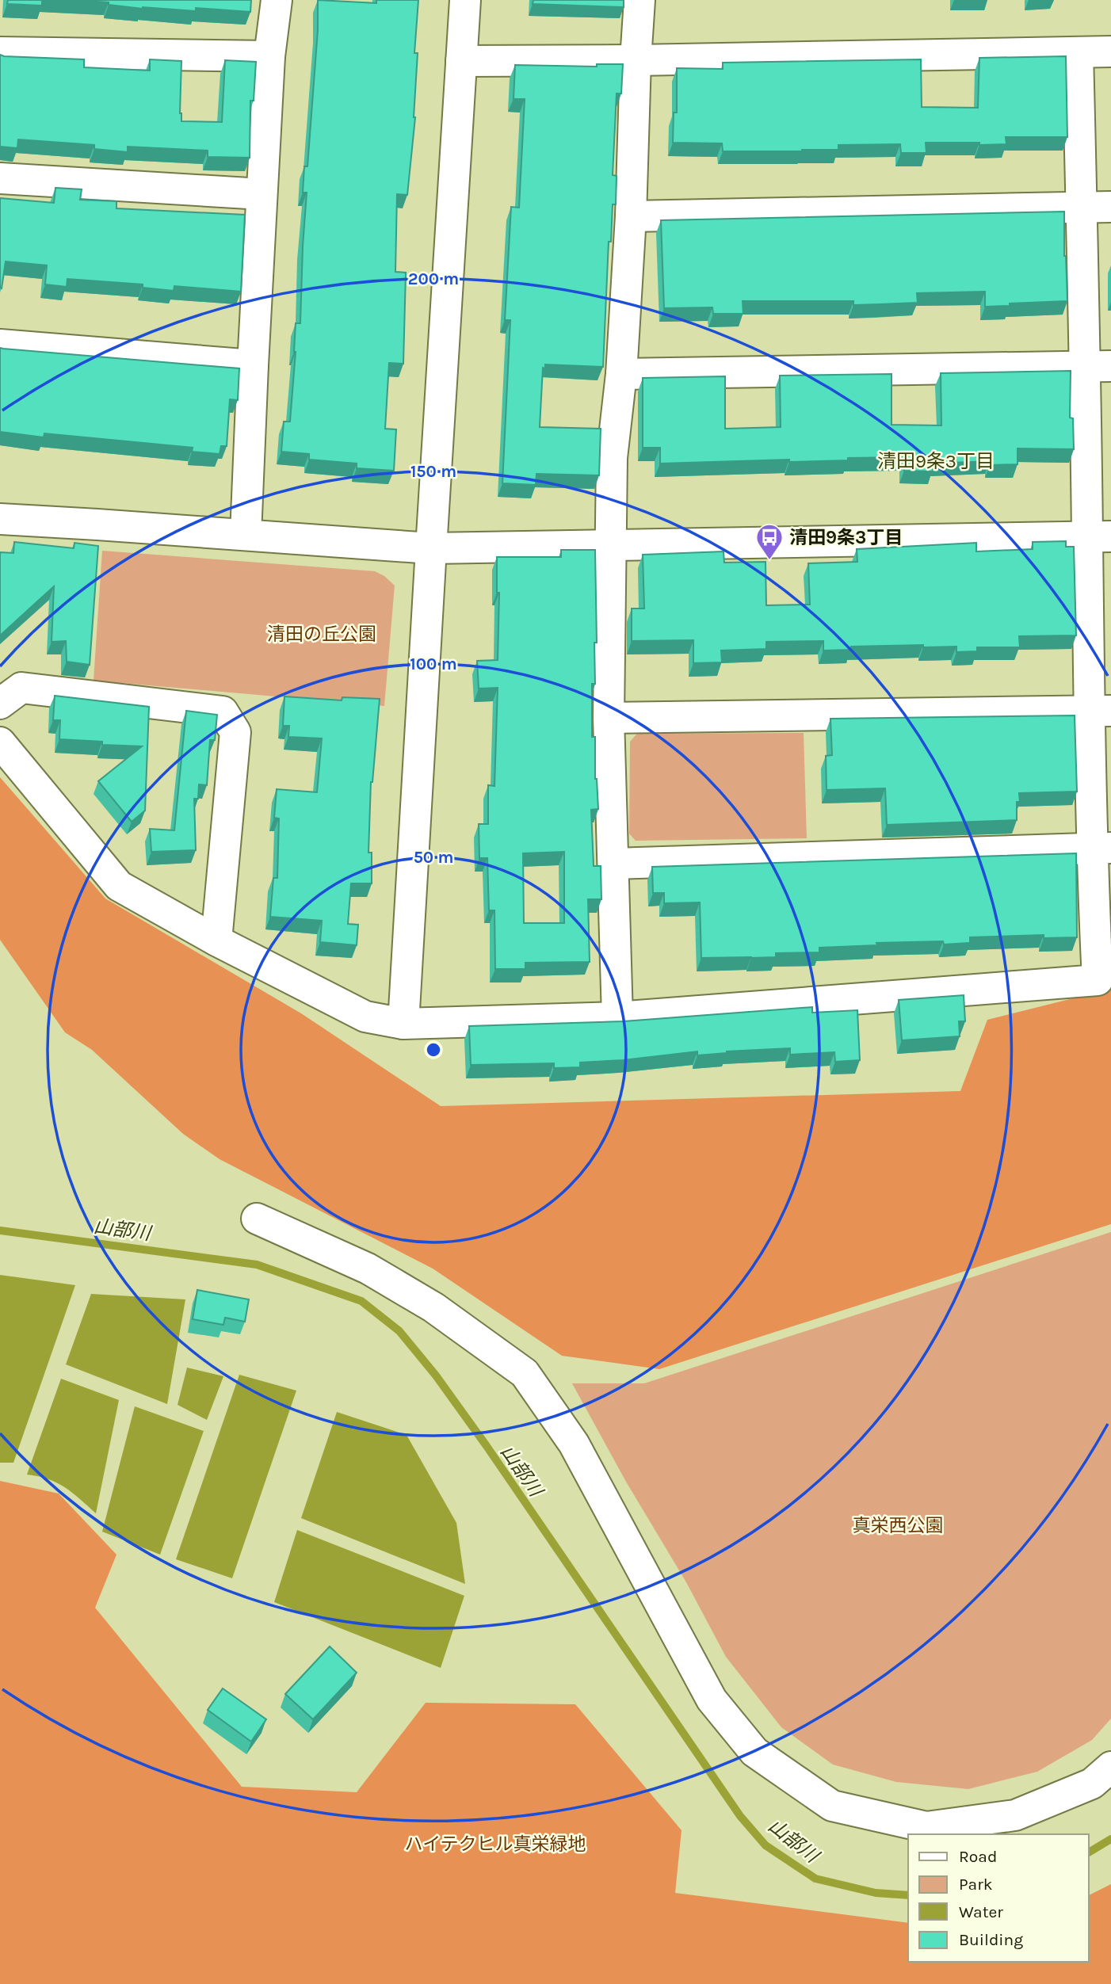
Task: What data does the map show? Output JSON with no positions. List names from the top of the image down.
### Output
{
  "districts": ["清田9条3丁目"],
  "water": ["山部川"],
  "parks": ["清田の丘公園", "真栄西公園", "ハイテクヒル真栄緑地"],
  "places": {
    "bus stop": ["清田9条3丁目"]
  },
  "legend": [
    "Road",
    "Park",
    "Water",
    "Building"
  ],
  "rings": [
    "200 m",
    "150 m",
    "100 m",
    "50 m"
  ]
}
